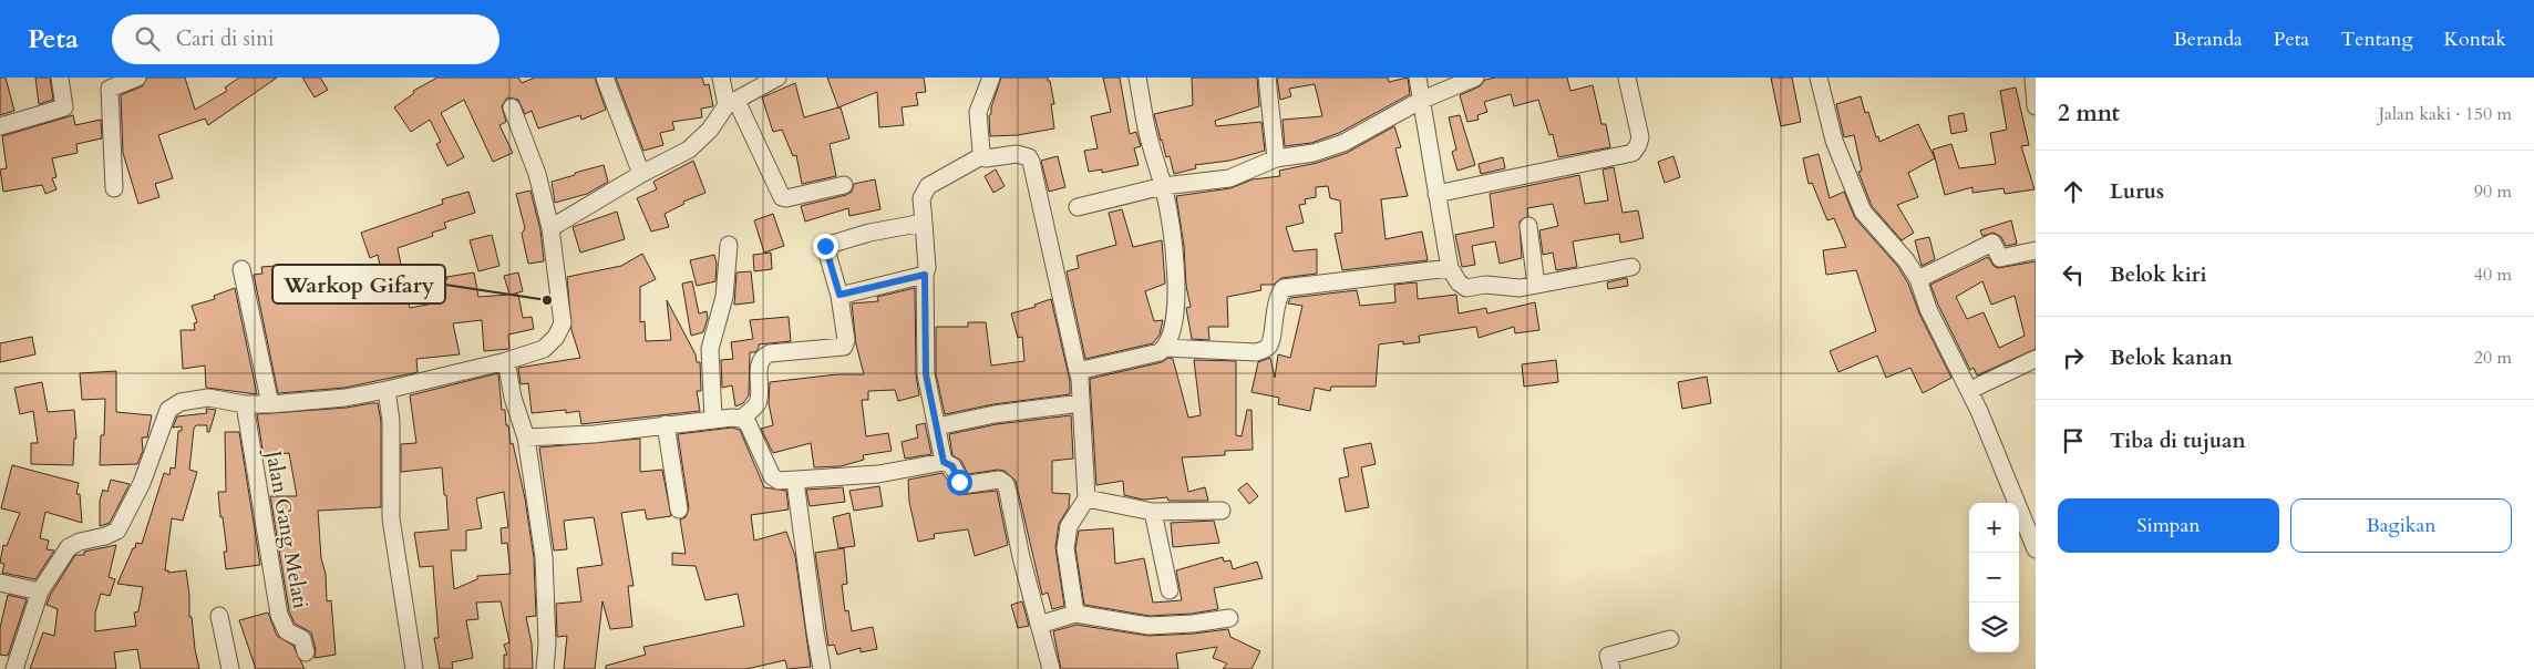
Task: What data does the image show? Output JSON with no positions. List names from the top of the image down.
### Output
{
  "streets": {
    "street": ["Jalan Gang Melati"]
  },
  "places": ["Warkop Gifary"],
  "page": {
    "header": "Peta",
    "search": "Cari di sini",
    "nav": [
      "Beranda",
      "Peta",
      "Tentang",
      "Kontak"
    ],
    "heading": ["2 mnt", "Jalan kaki · 150 m"],
    "list": [
      ["Lurus", "90 m"],
      ["Belok kiri", "40 m"],
      ["Belok kanan", "20 m"],
      "Tiba di tujuan"
    ],
    "buttons": ["Simpan", "Bagikan"],
    "map_buttons": ["+", "−"]
  }
}
